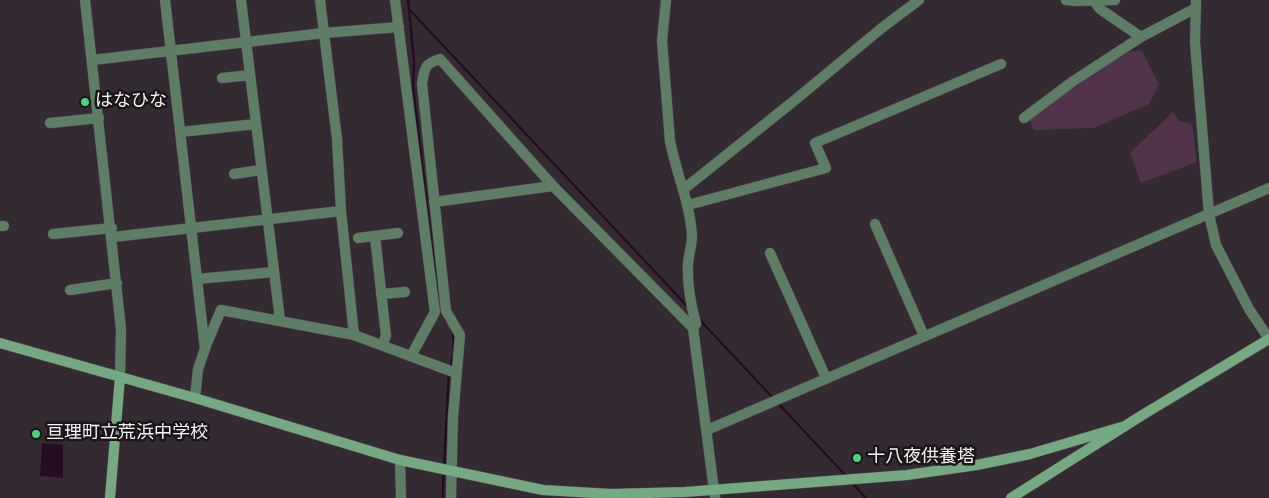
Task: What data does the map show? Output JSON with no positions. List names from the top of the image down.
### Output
{
  "places": ["はなひな", "亘理町立荒浜中学校", "十八夜供養塔"]
}
